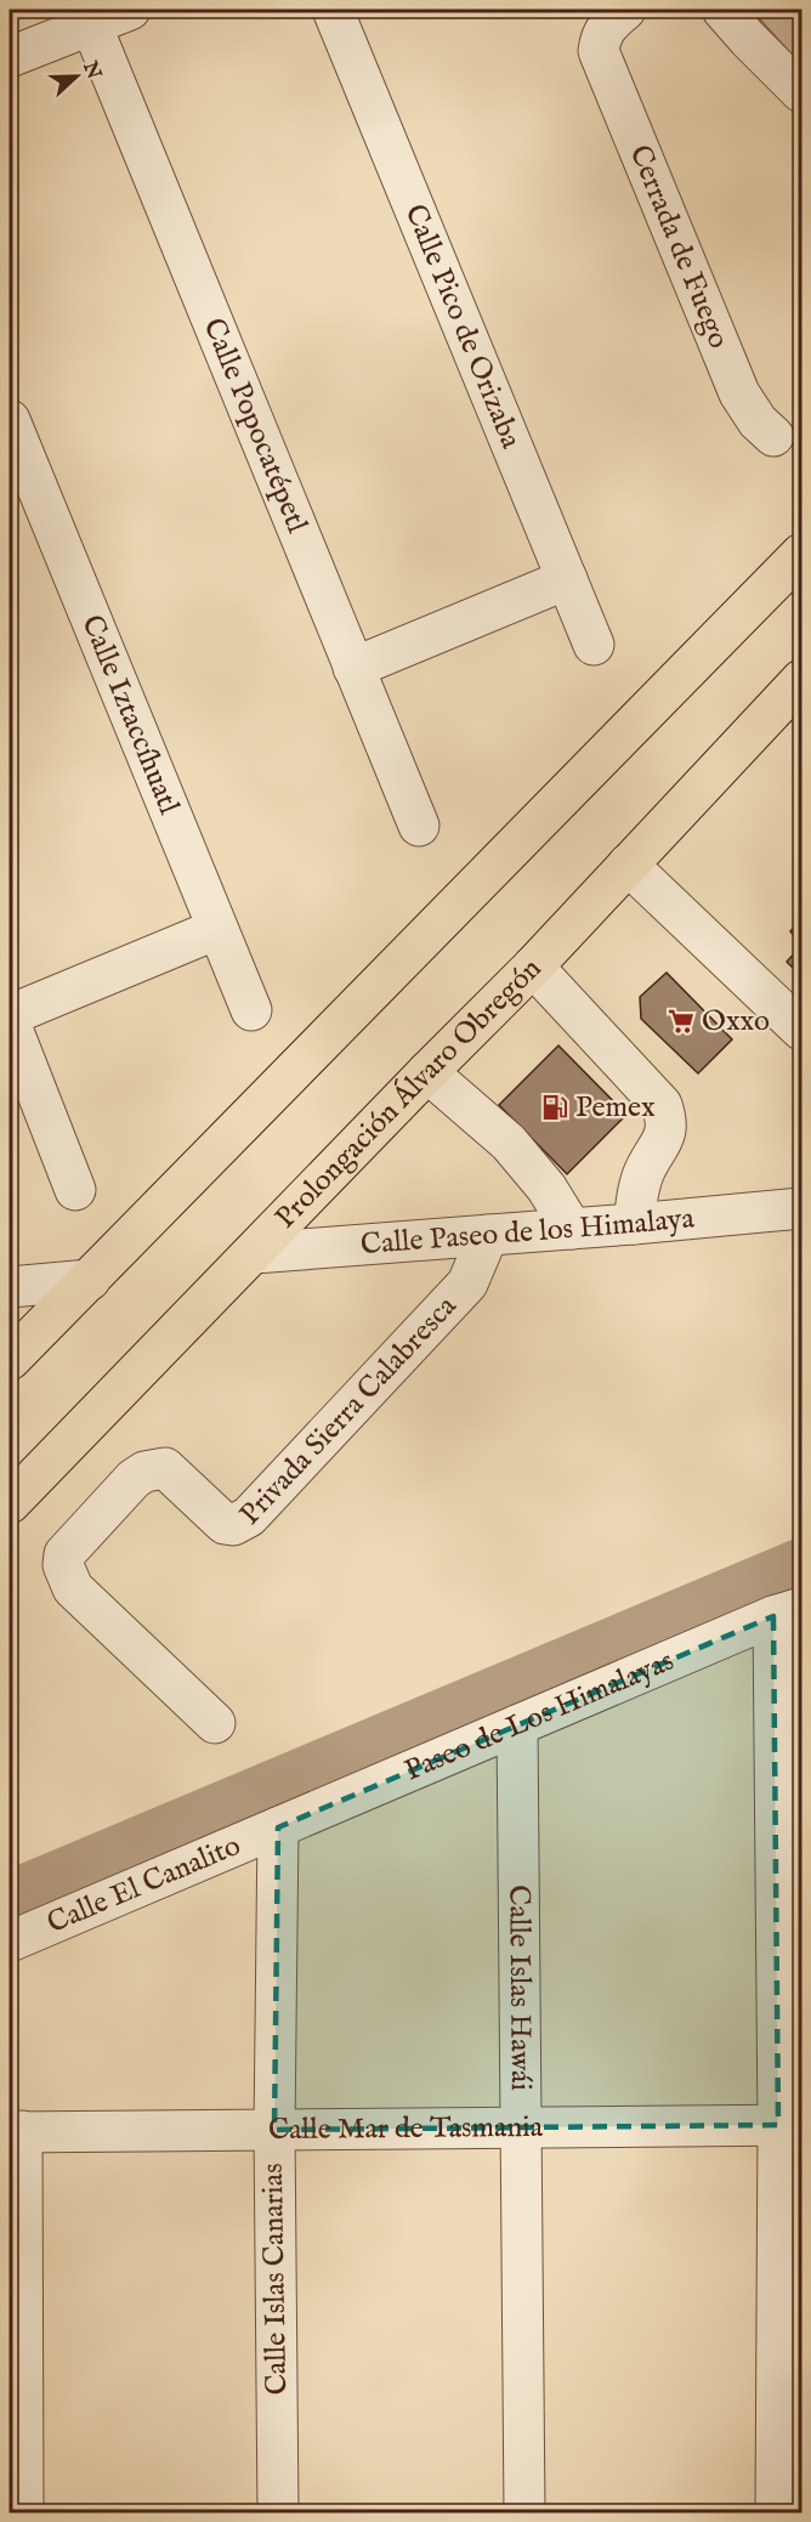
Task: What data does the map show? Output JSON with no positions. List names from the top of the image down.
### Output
{
  "streets": {
    "main road": ["Prolongación Álvaro Obregón"],
    "street": [
      "Cerrada de Fuego",
      "Calle Pico de Orizaba",
      "Calle Popocatépetl",
      "Calle Iztaccíhuatl",
      "Calle Paseo de los Himalaya",
      "Privada Sierra Calabresca",
      "Paseo de Los Himalayas",
      "Calle El Canalito",
      "Calle Islas Hawái",
      "Calle Mar de Tasmania",
      "Calle Islas Canarias"
    ]
  },
  "crossings": [
    ["Prolongación Álvaro Obregón", "Calle Paseo de los Himalaya"],
    ["Calle Paseo de los Himalaya", "Privada Sierra Calabresca"],
    ["Paseo de Los Himalayas", "Calle El Canalito"],
    ["Paseo de Los Himalayas", "Calle Islas Hawái"],
    ["Paseo de Los Himalayas", "Calle Islas Canarias"],
    ["Calle El Canalito", "Calle Islas Canarias"],
    ["Calle Islas Hawái", "Calle Mar de Tasmania"],
    ["Calle Mar de Tasmania", "Calle Islas Canarias"]
  ],
  "places": {
    "supermarket": ["Oxxo"],
    "fuel station": ["Pemex"]
  },
  "north": "right"
}
